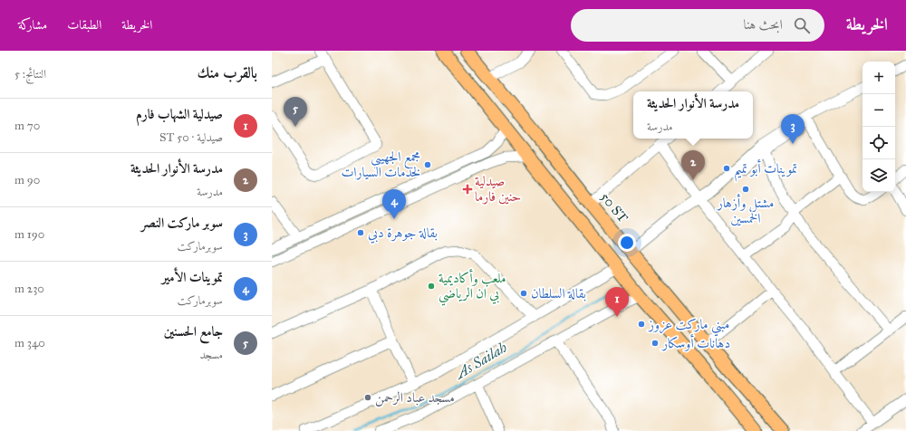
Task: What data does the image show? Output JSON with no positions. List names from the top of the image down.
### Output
{
  "streets": {
    "main road": ["50 ST"]
  },
  "water": ["As Sailah"],
  "places": {
    "other": [
      "مجمع الجهيبي لخدمات السيارات",
      "تموينات أبو تميم",
      "مشتل وأزهار الخمسين",
      "بقالة جوهرة دبي",
      "ملعب وأكاديمية بي ان الرياضي",
      "بقالة السلطان",
      "مبني ماركت عزوز",
      "دهانات أوسكار",
      "مسجد عباد الرحمن"
    ],
    "health": ["صيدلية حنين فارما"]
  },
  "page": {
    "header": "الخريطة",
    "search": "ابحث هنا",
    "nav": ["الخريطة", "الطبقات", "مشاركة"],
    "heading": ["بالقرب منك", "النتائج: 5"],
    "map_buttons": ["+", "−"],
    "popup": ["مدرسة الأنوار الحديثة", "مدرسة"],
    "pins": [
      "5",
      "3",
      "2",
      "4",
      "1"
    ],
    "list": [
      {
        "mark": "1",
        "name": "صيدلية الشهاب فارم",
        "note": "صيدلية · 50 ST",
        "value": "70 m"
      },
      {
        "mark": "2",
        "name": "مدرسة الأنوار الحديثة",
        "note": "مدرسة",
        "value": "90 m"
      },
      {
        "mark": "3",
        "name": "سوبر ماركت النصر",
        "note": "سوبرماركت",
        "value": "190 m"
      },
      {
        "mark": "4",
        "name": "تموينات الأمير",
        "note": "سوبرماركت",
        "value": "230 m"
      },
      {
        "mark": "5",
        "name": "جامع الحسنين",
        "note": "مسجد",
        "value": "340 m"
      }
    ]
  }
}
